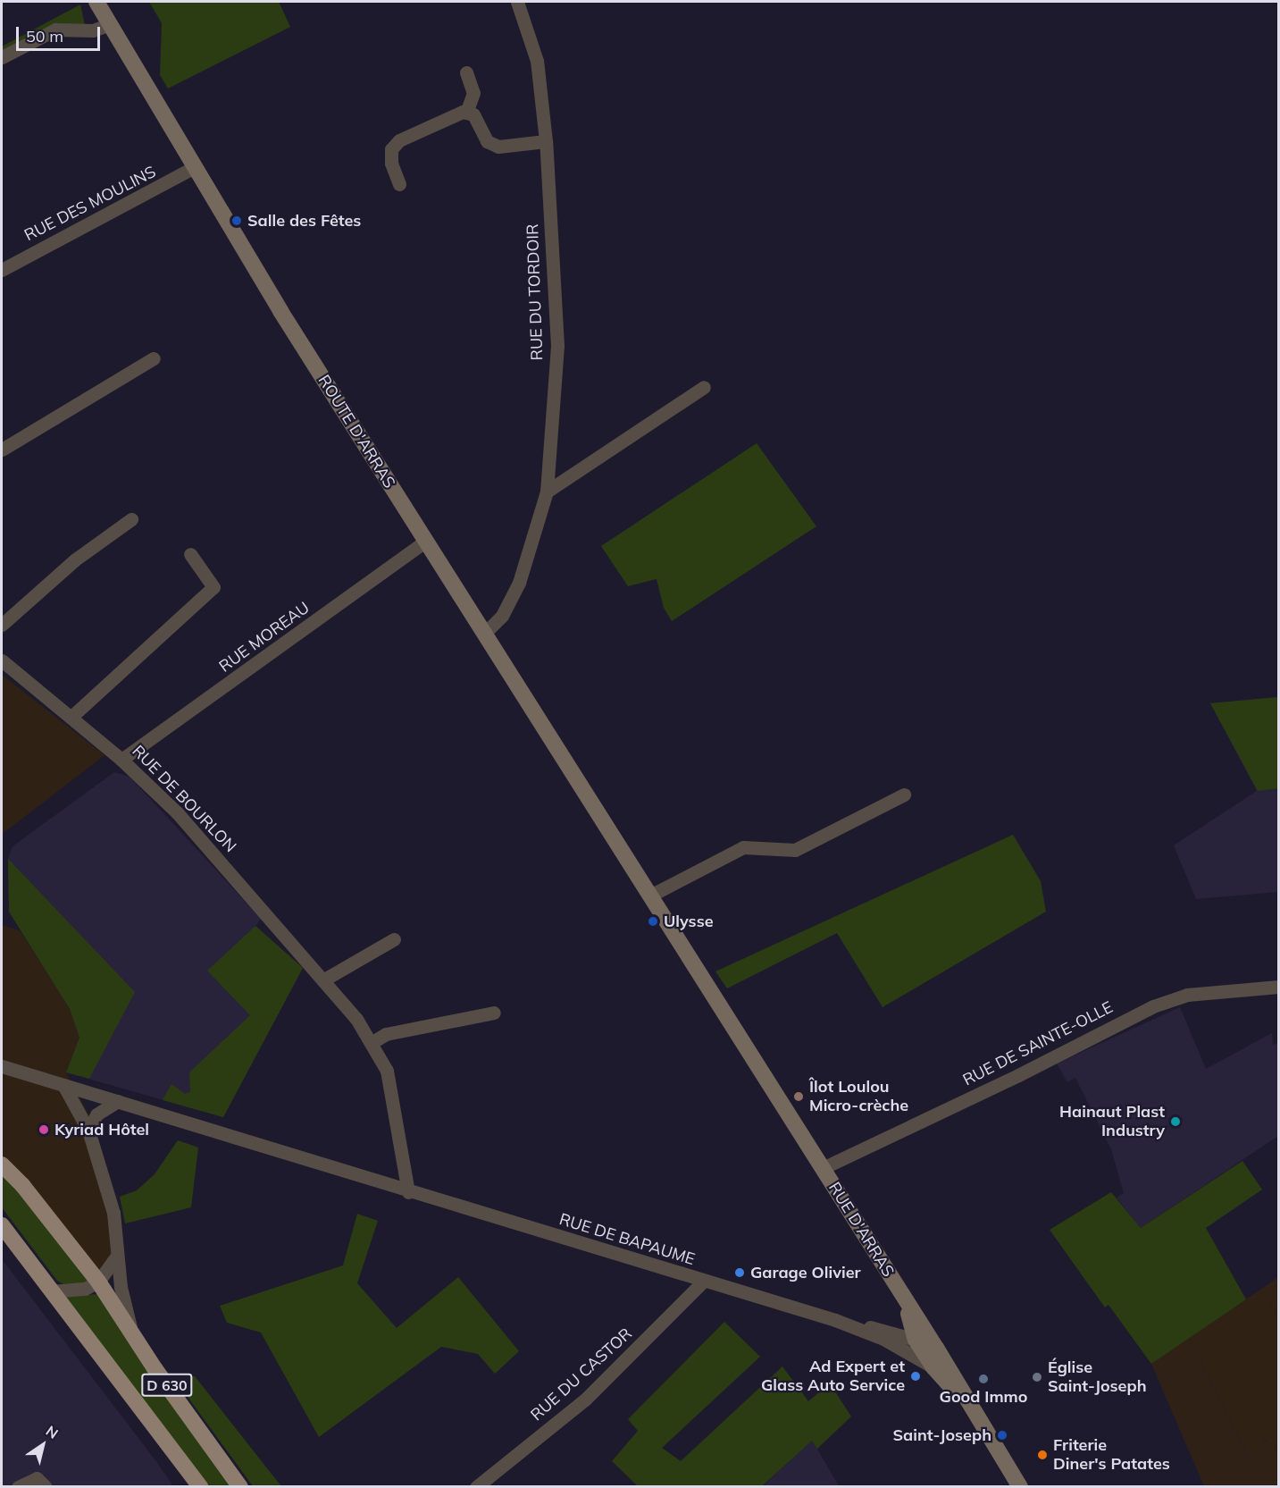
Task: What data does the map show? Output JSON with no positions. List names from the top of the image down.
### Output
{
  "streets": {
    "main road": ["ROUTE D'ARRAS", "RUE D'ARRAS", "D 630"],
    "street": [
      "RUE DES MOULINS",
      "RUE DU TORDOIR",
      "RUE MOREAU",
      "RUE DE BOURLON",
      "RUE DE SAINTE-OLLE",
      "RUE DE BAPAUME",
      "RUE DU CASTOR"
    ]
  },
  "crossings": [
    ["RUE DES MOULINS", "ROUTE D'ARRAS"],
    ["RUE DU TORDOIR", "ROUTE D'ARRAS"],
    ["ROUTE D'ARRAS", "RUE MOREAU"],
    ["ROUTE D'ARRAS", "RUE D'ARRAS"],
    ["RUE MOREAU", "RUE DE BOURLON"],
    ["RUE DE BOURLON", "RUE DE BAPAUME"],
    ["RUE DE SAINTE-OLLE", "RUE D'ARRAS"],
    ["RUE D'ARRAS", "RUE DE BAPAUME"],
    ["RUE DE BAPAUME", "RUE DU CASTOR"]
  ],
  "places": [
    "Salle des Fêtes",
    "Ulysse",
    "Îlot Loulou Micro-crèche",
    "Hainaut Plast Industry",
    "Kyriad Hôtel",
    "Garage Olivier",
    "Ad Expert et Glass Auto Service",
    "Église Saint-Joseph",
    "Good Immo",
    "Saint-Joseph",
    "Friterie Diner's Patates"
  ],
  "scale_bar": "50 m",
  "north": "top right"
}
